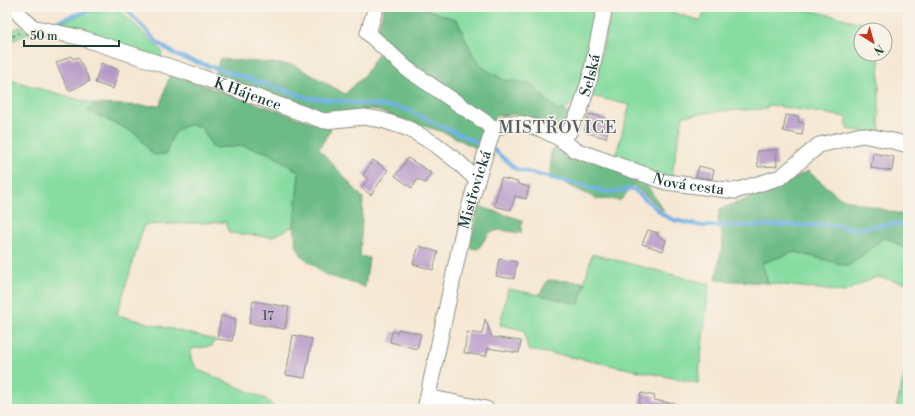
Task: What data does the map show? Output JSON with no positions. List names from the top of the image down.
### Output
{
  "streets": {
    "street": [
      "Selská",
      "K Hájence",
      "Nová cesta",
      "Mistřovická"
    ]
  },
  "crossings": [
    ["Selská", "Nová cesta"],
    ["K Hájence", "Mistřovická"]
  ],
  "districts": ["MISTŘOVICE"],
  "house_numbers": ["17"],
  "scale_bar": "50 m",
  "north": "bottom right"
}
